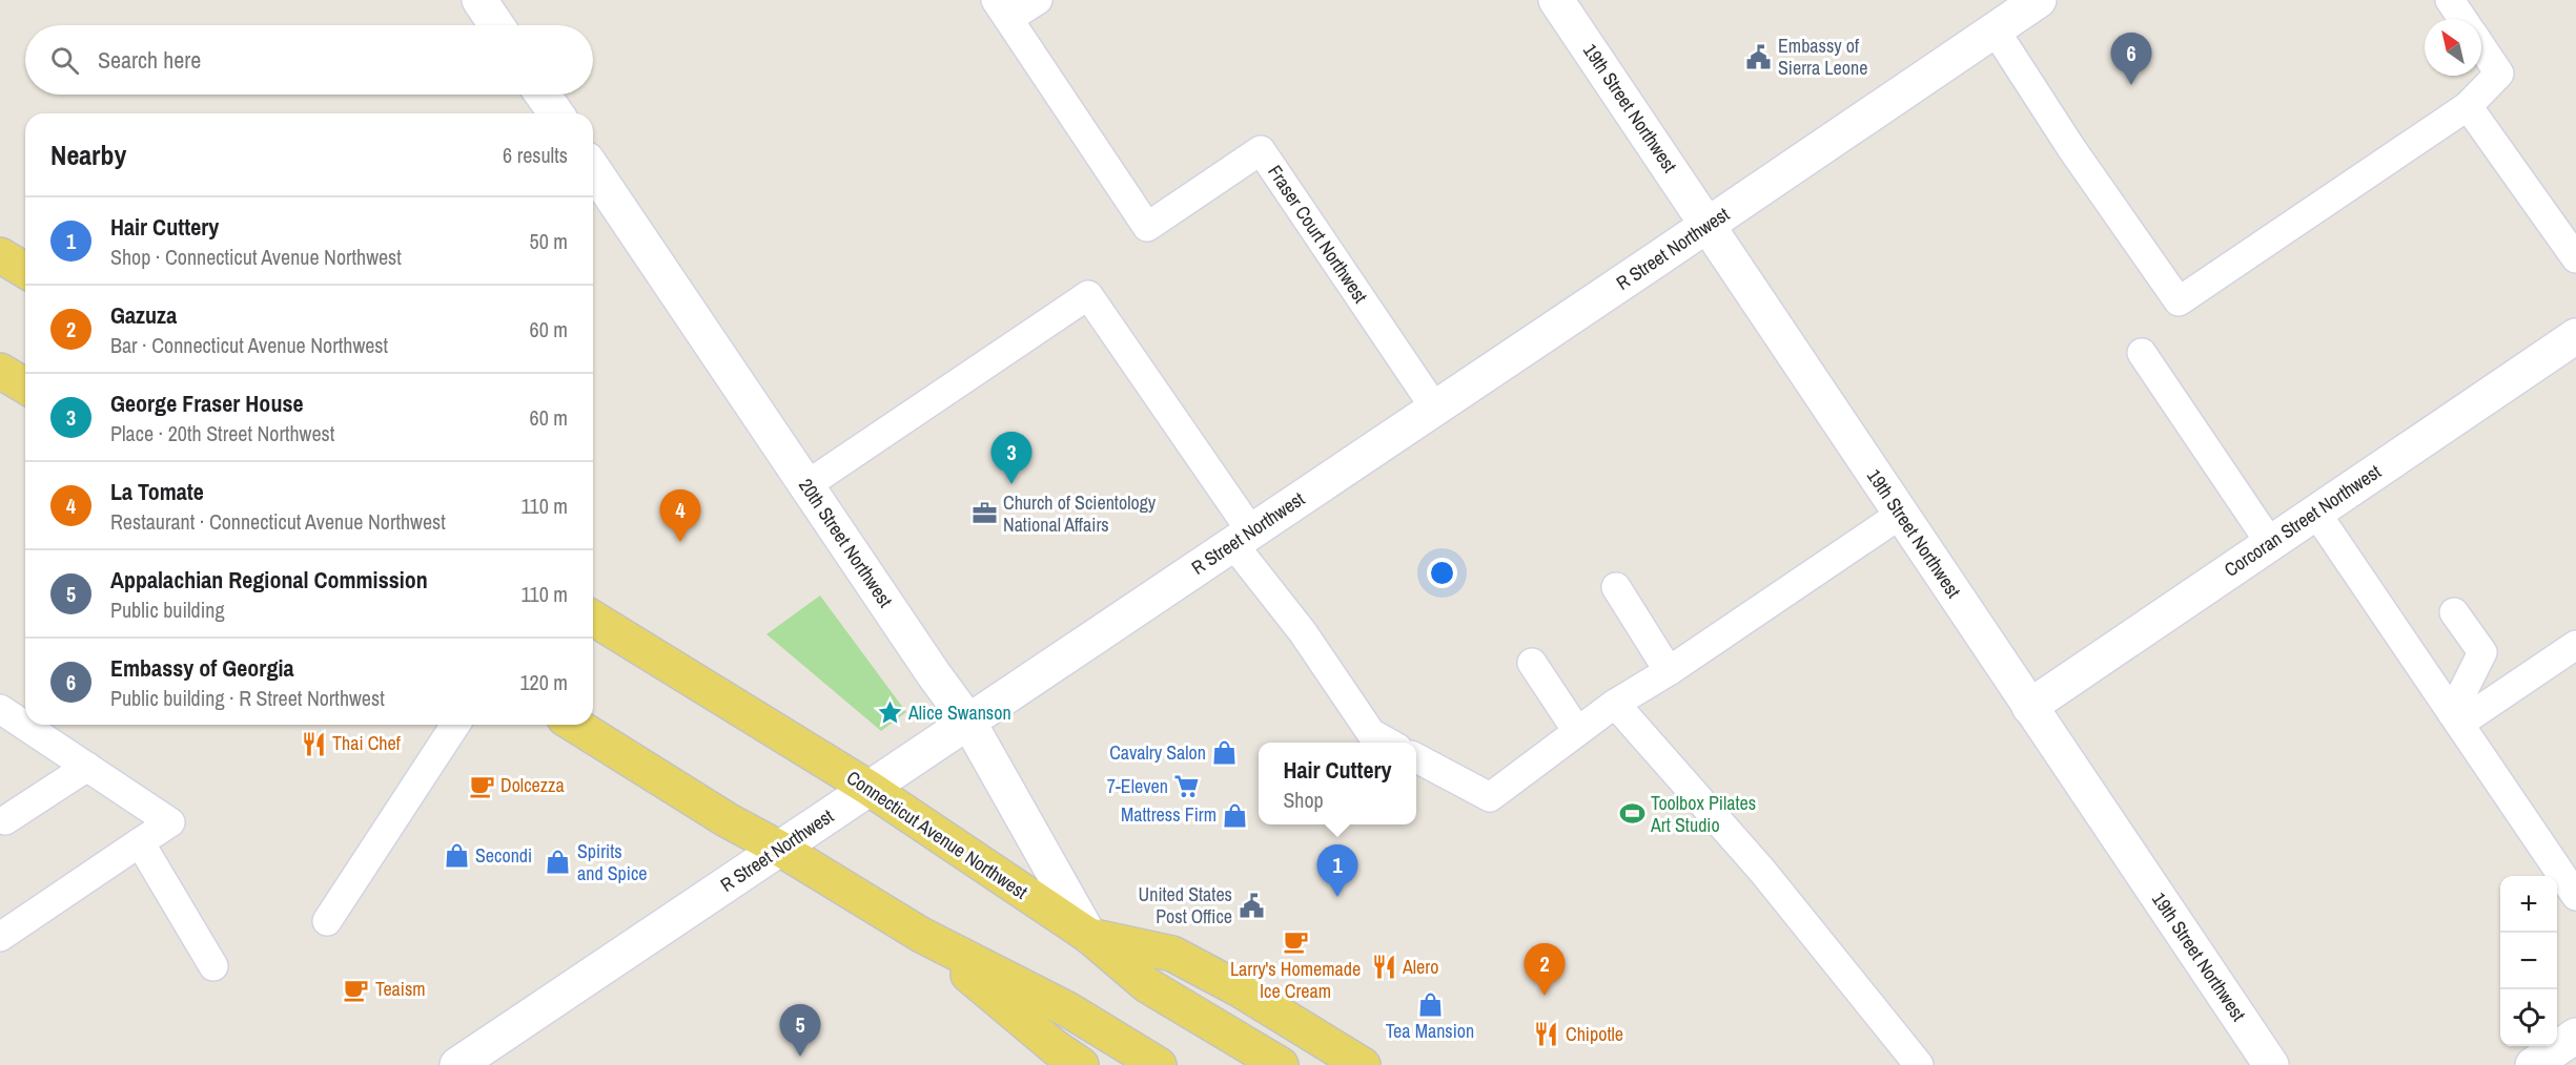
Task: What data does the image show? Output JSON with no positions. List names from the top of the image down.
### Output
{
  "streets": {
    "main road": ["Connecticut Avenue Northwest"],
    "street": [
      "19th Street Northwest",
      "R Street Northwest",
      "Corcoran Street Northwest",
      "20th Street Northwest"
    ],
    "lane": ["Fraser Court Northwest"]
  },
  "crossings": [
    ["19th Street Northwest", "R Street Northwest"],
    ["19th Street Northwest", "Corcoran Street Northwest"],
    ["Fraser Court Northwest", "R Street Northwest"],
    ["R Street Northwest", "20th Street Northwest"],
    ["R Street Northwest", "Connecticut Avenue Northwest"],
    ["20th Street Northwest", "Connecticut Avenue Northwest"]
  ],
  "places": {
    "public building": ["Embassy of Sierra Leone", "United States Post Office"],
    "office": ["Church of Scientology National Affairs"],
    "place": ["Alice Swanson"],
    "restaurant": ["Thai Chef", "Alero", "Chipotle"],
    "shop": [
      "Cavalry Salon",
      "Mattress Firm",
      "Secondi",
      "Spirits and Spice",
      "Tea Mansion"
    ],
    "cafe": ["Dolcezza", "Larry's Homemade Ice Cream", "Teaism"],
    "supermarket": ["7-Eleven"],
    "sports": ["Toolbox Pilates Art Studio"]
  },
  "north": "top left",
  "page": {
    "search": "Search here",
    "pins": [
      "6",
      "3",
      "4",
      "1",
      "2",
      "5"
    ],
    "heading": ["Nearby", "6 results"],
    "list": [
      {
        "mark": "1",
        "name": "Hair Cuttery",
        "note": "Shop · Connecticut Avenue Northwest",
        "value": "50 m"
      },
      {
        "mark": "2",
        "name": "Gazuza",
        "note": "Bar · Connecticut Avenue Northwest",
        "value": "60 m"
      },
      {
        "mark": "3",
        "name": "George Fraser House",
        "note": "Place · 20th Street Northwest",
        "value": "60 m"
      },
      {
        "mark": "4",
        "name": "La Tomate",
        "note": "Restaurant · Connecticut Avenue Northwest",
        "value": "110 m"
      },
      {
        "mark": "5",
        "name": "Appalachian Regional Commission",
        "note": "Public building",
        "value": "110 m"
      },
      {
        "mark": "6",
        "name": "Embassy of Georgia",
        "note": "Public building · R Street Northwest",
        "value": "120 m"
      }
    ],
    "popup": ["Hair Cuttery", "Shop"],
    "map_buttons": ["+", "−"]
  }
}
